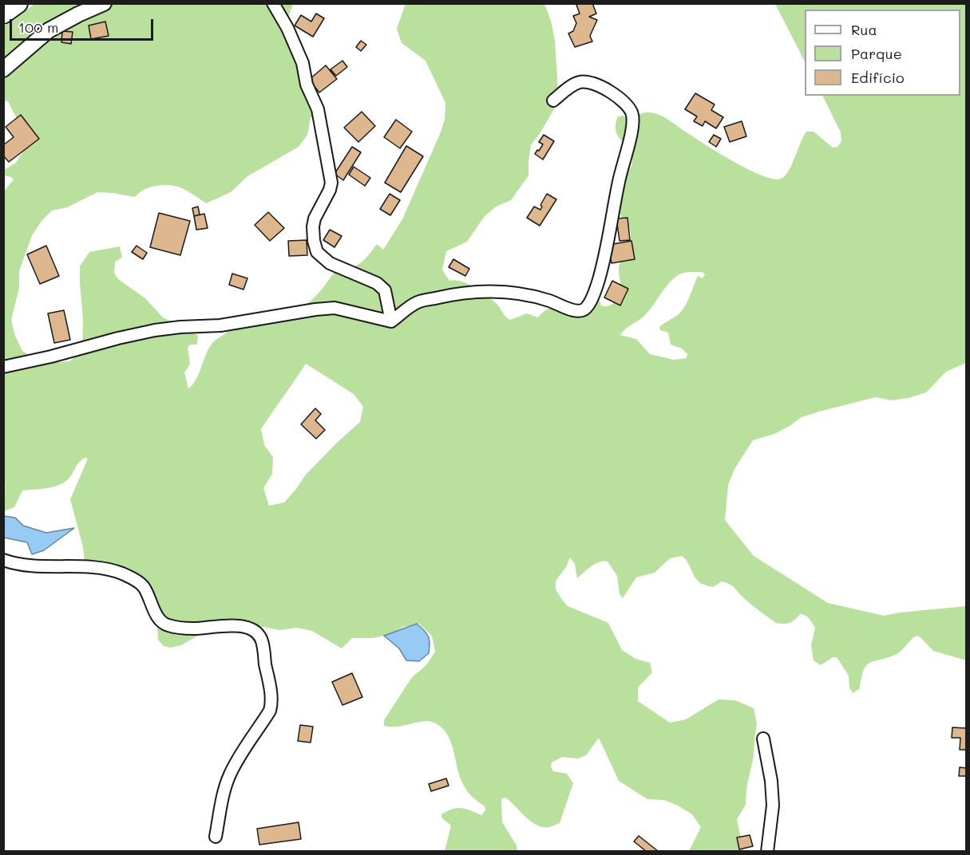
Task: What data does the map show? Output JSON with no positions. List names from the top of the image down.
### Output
{
  "legend": ["Rua", "Parque", "Edifício"],
  "scale_bar": "100 m"
}
